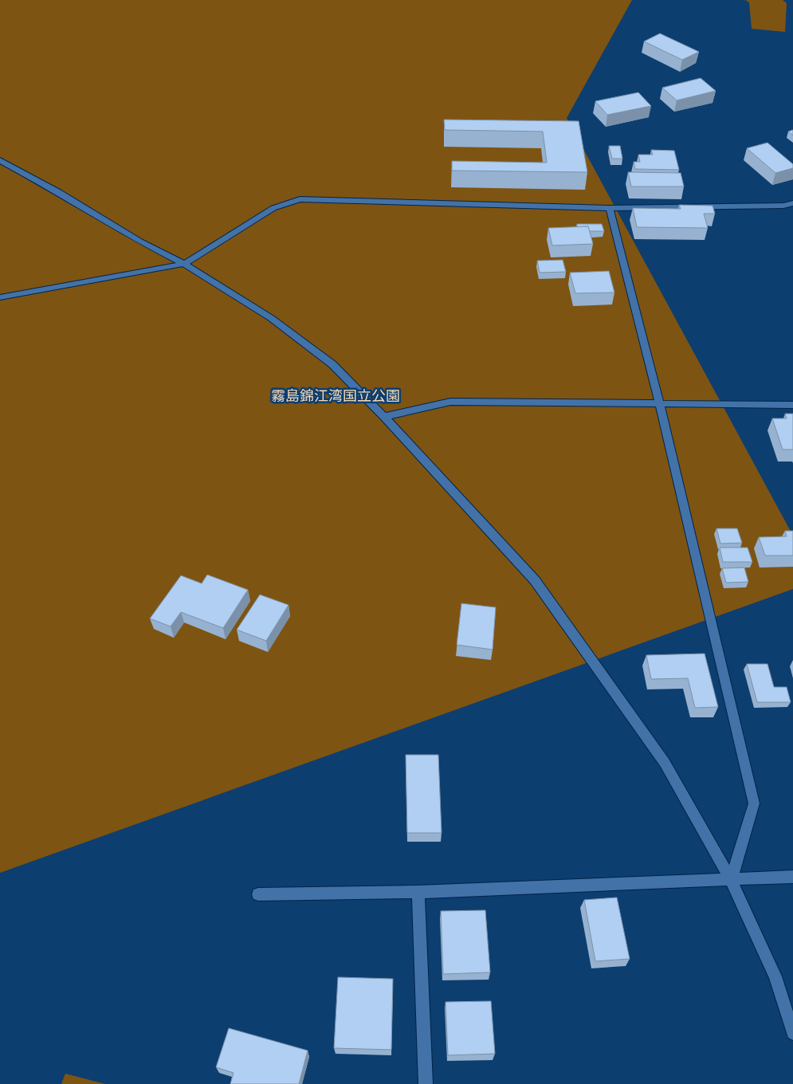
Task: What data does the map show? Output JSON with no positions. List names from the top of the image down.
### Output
{
  "parks": ["霧島錦江湾国立公園"]
}
